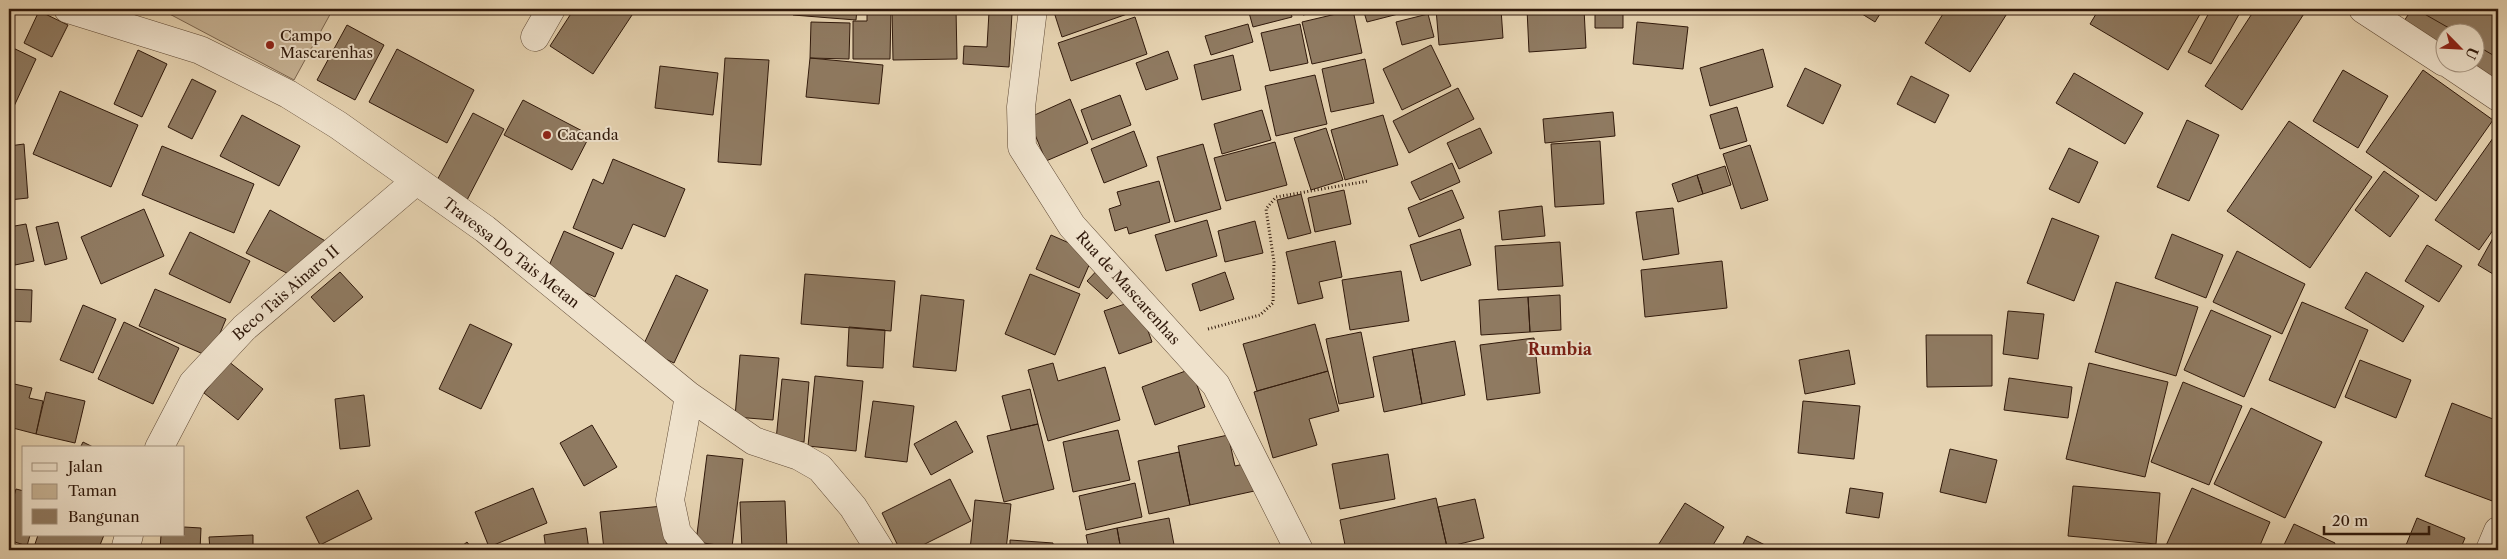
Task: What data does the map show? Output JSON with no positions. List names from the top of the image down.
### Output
{
  "streets": {
    "street": ["Travessa Do Tais Metan", "Rua de Mascarenhas", "Beco Tais Ainaro II"]
  },
  "crossings": [
    ["Travessa Do Tais Metan", "Beco Tais Ainaro II"]
  ],
  "districts": ["Rumbia"],
  "places": ["Campo Mascarenhas", "Cacanda"],
  "legend": ["Jalan", "Taman", "Bangunan"],
  "scale_bar": "20 m",
  "north": "bottom right"
}
